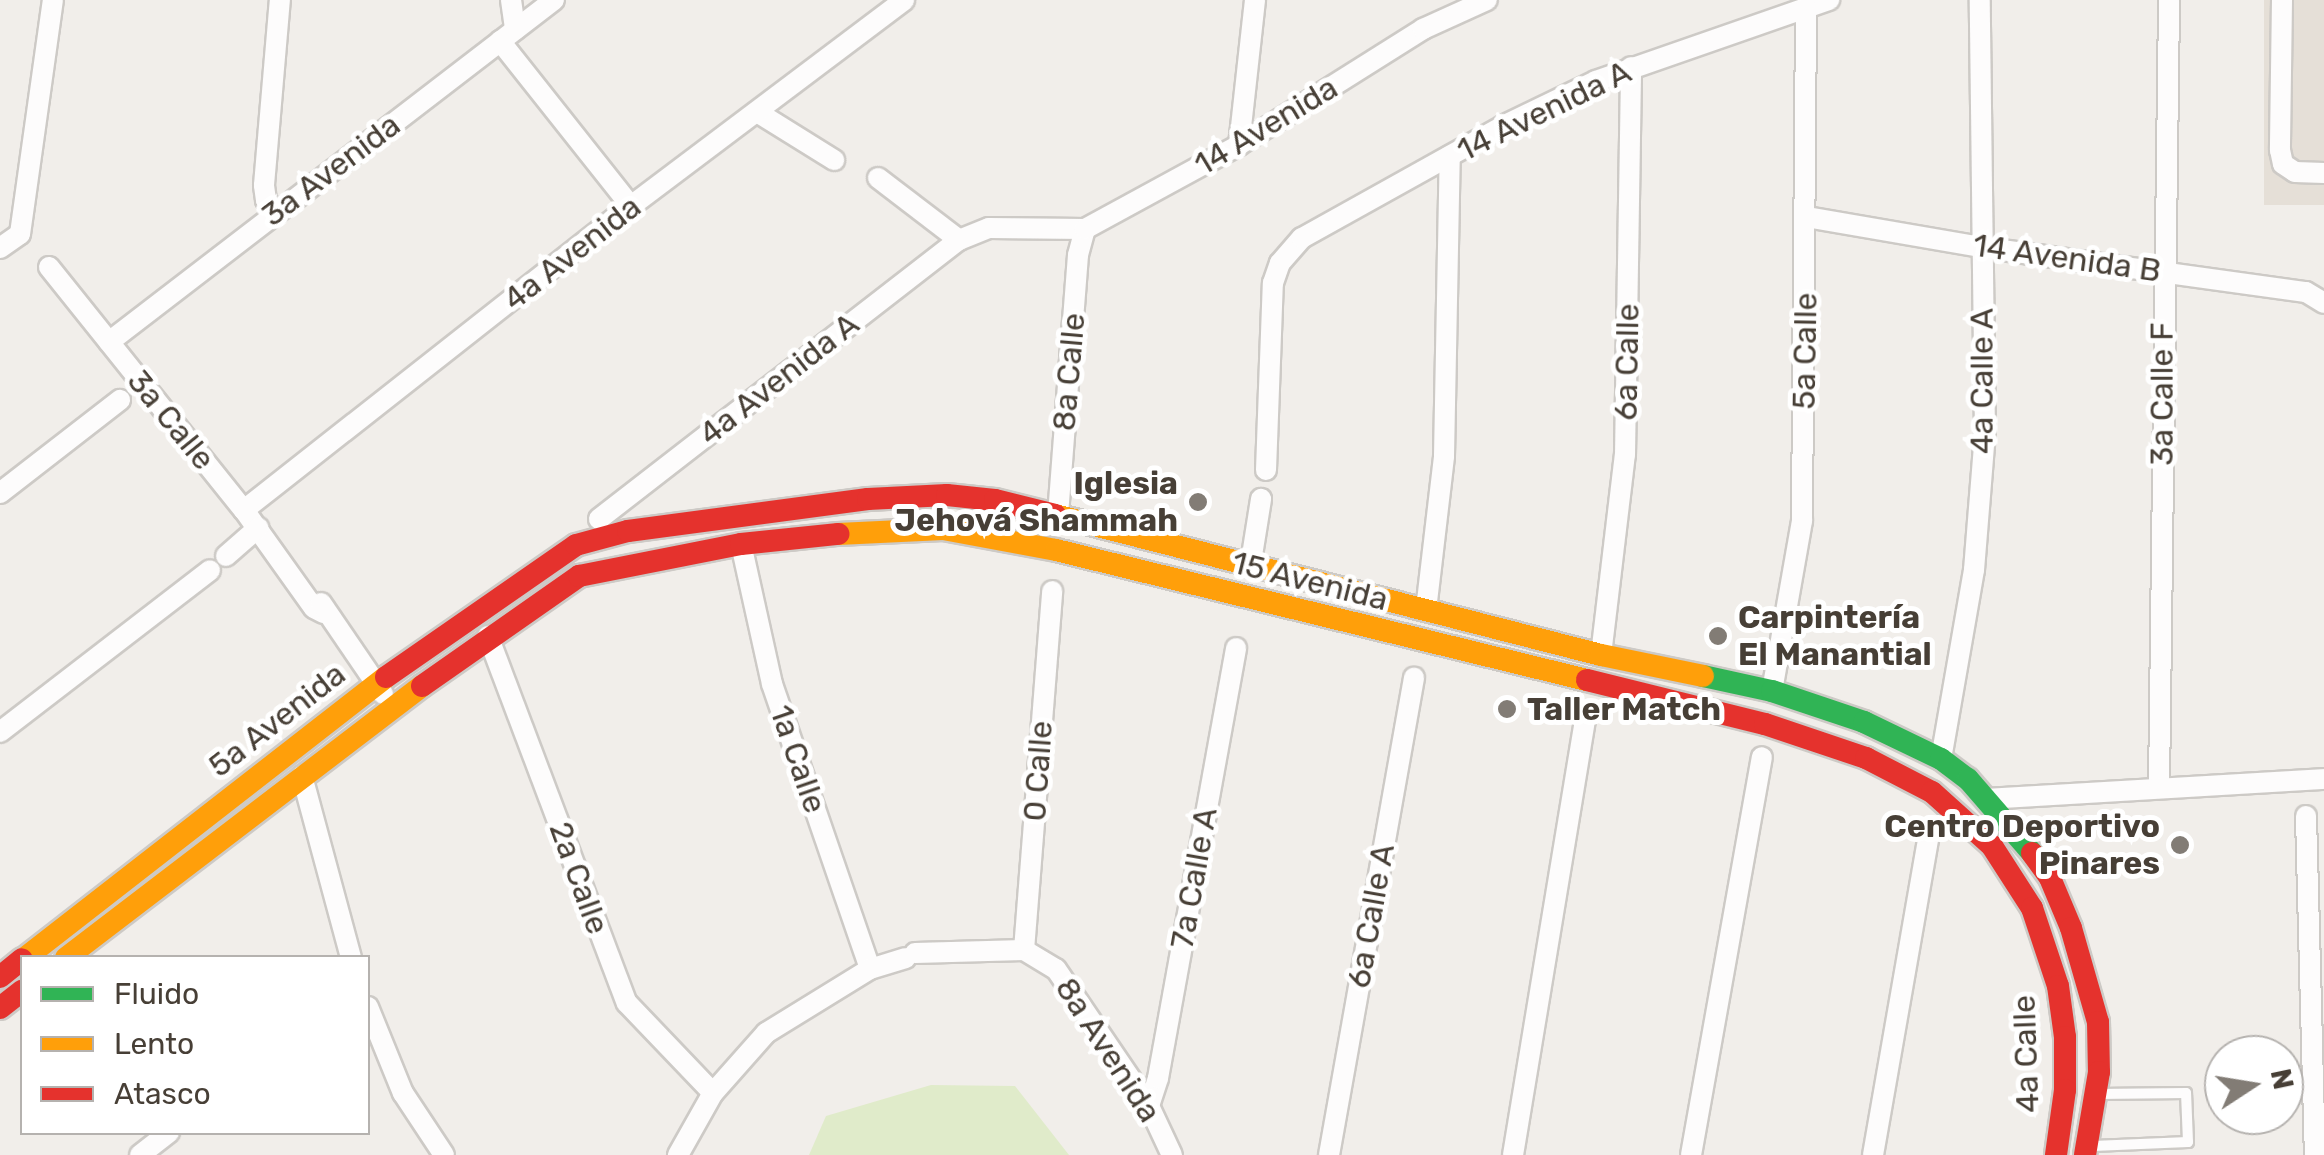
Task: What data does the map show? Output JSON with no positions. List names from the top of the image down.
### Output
{
  "streets": {
    "main road": ["15 Avenida", "5a Avenida", "4a Calle"],
    "street": [
      "14 Avenida A",
      "14 Avenida",
      "3a Avenida",
      "4a Avenida",
      "14 Avenida B",
      "5a Calle",
      "6a Calle",
      "8a Calle",
      "4a Avenida A",
      "4a Calle A",
      "3a Calle F",
      "3a Calle",
      "1a Calle",
      "0 Calle",
      "2a Calle",
      "7a Calle A",
      "6a Calle A",
      "8a Avenida"
    ]
  },
  "crossings": [
    ["14 Avenida A", "5a Calle"],
    ["14 Avenida A", "6a Calle"],
    ["14 Avenida", "8a Calle"],
    ["14 Avenida", "4a Avenida A"],
    ["3a Avenida", "3a Calle"],
    ["4a Avenida", "3a Calle"],
    ["14 Avenida B", "5a Calle"],
    ["14 Avenida B", "4a Calle A"],
    ["14 Avenida B", "3a Calle F"],
    ["5a Calle", "15 Avenida"],
    ["6a Calle", "15 Avenida"],
    ["8a Calle", "15 Avenida"],
    ["4a Calle A", "15 Avenida"],
    ["3a Calle", "5a Avenida"],
    ["15 Avenida", "5a Avenida"],
    ["15 Avenida", "1a Calle"],
    ["15 Avenida", "4a Calle"],
    ["5a Avenida", "2a Calle"],
    ["1a Calle", "8a Avenida"],
    ["0 Calle", "8a Avenida"],
    ["2a Calle", "8a Avenida"],
    ["7a Calle A", "8a Avenida"]
  ],
  "places": [
    "Iglesia Jehová Shammah",
    "Carpintería El Manantial",
    "Taller Match",
    "Centro Deportivo Pinares"
  ],
  "legend": ["Fluido", "Lento", "Atasco"],
  "north": "right"
}
